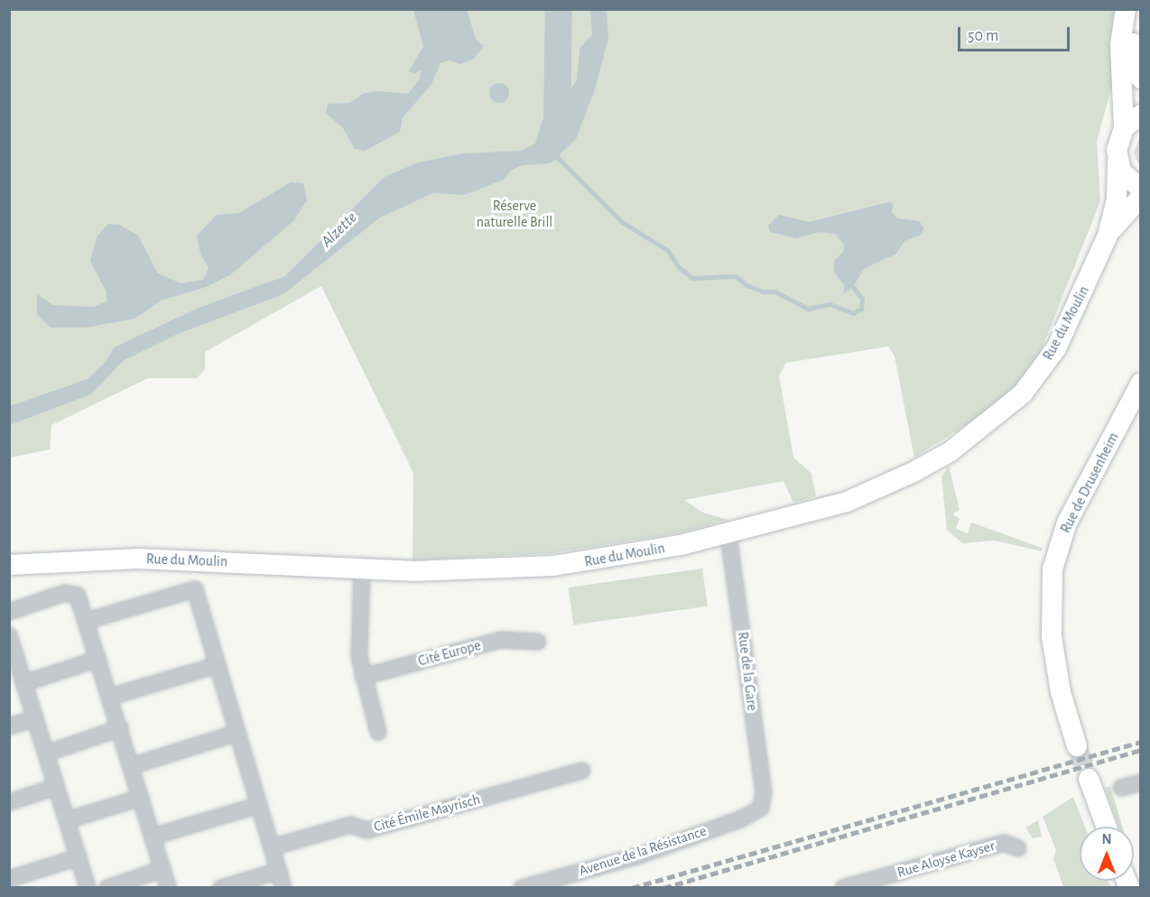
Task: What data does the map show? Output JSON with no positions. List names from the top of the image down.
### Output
{
  "streets": {
    "main road": ["Rue du Moulin", "Rue de Drusenheim"],
    "street": [
      "Cité Europe",
      "Rue de la Gare",
      "Cité Émile Mayrisch",
      "Avenue de la Résistance",
      "Rue Aloyse Kayser"
    ]
  },
  "crossings": [
    ["Rue du Moulin", "Rue de la Gare"],
    ["Rue de la Gare", "Avenue de la Résistance"]
  ],
  "water": ["Alzette"],
  "parks": ["Réserve naturelle Brill"],
  "scale_bar": "50 m",
  "north": "top"
}
